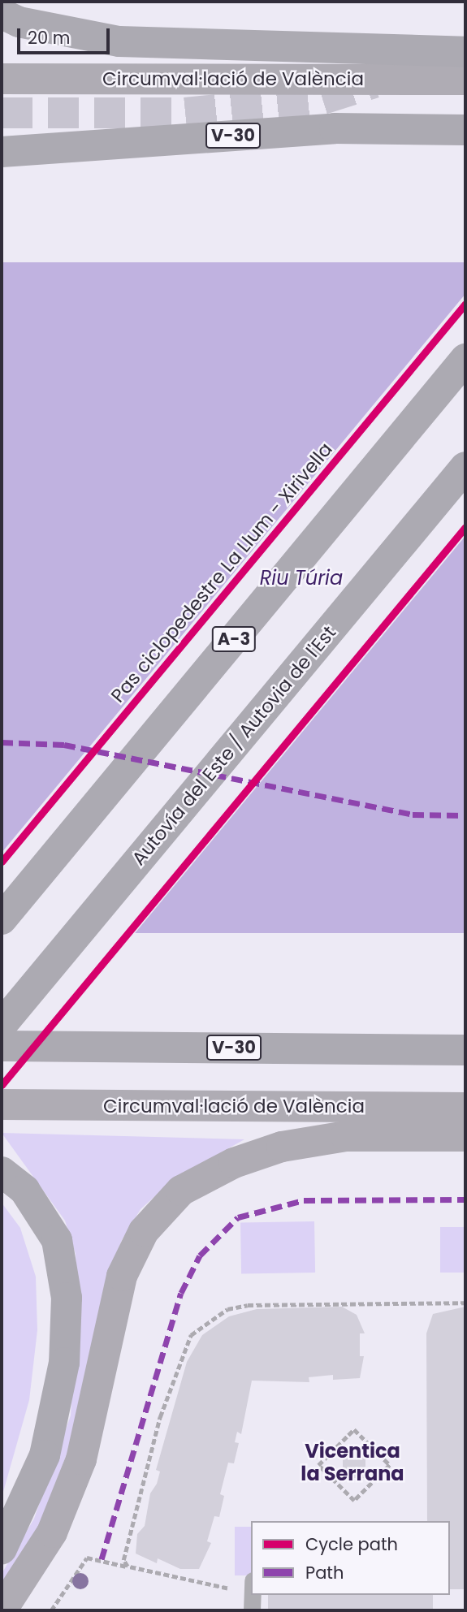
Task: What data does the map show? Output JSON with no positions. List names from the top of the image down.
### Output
{
  "streets": {
    "highway": [
      "Circumval·lació de València",
      "V-30",
      "A-3",
      "Autovía del Este / Autovia de l'Est"
    ],
    "cycle path": ["Pas ciclopedestre La Llum - Xirivella"]
  },
  "districts": ["Vicentica la Serrana"],
  "water": ["Riu Túria"],
  "legend": ["Cycle path", "Path"],
  "scale_bar": "20 m"
}
